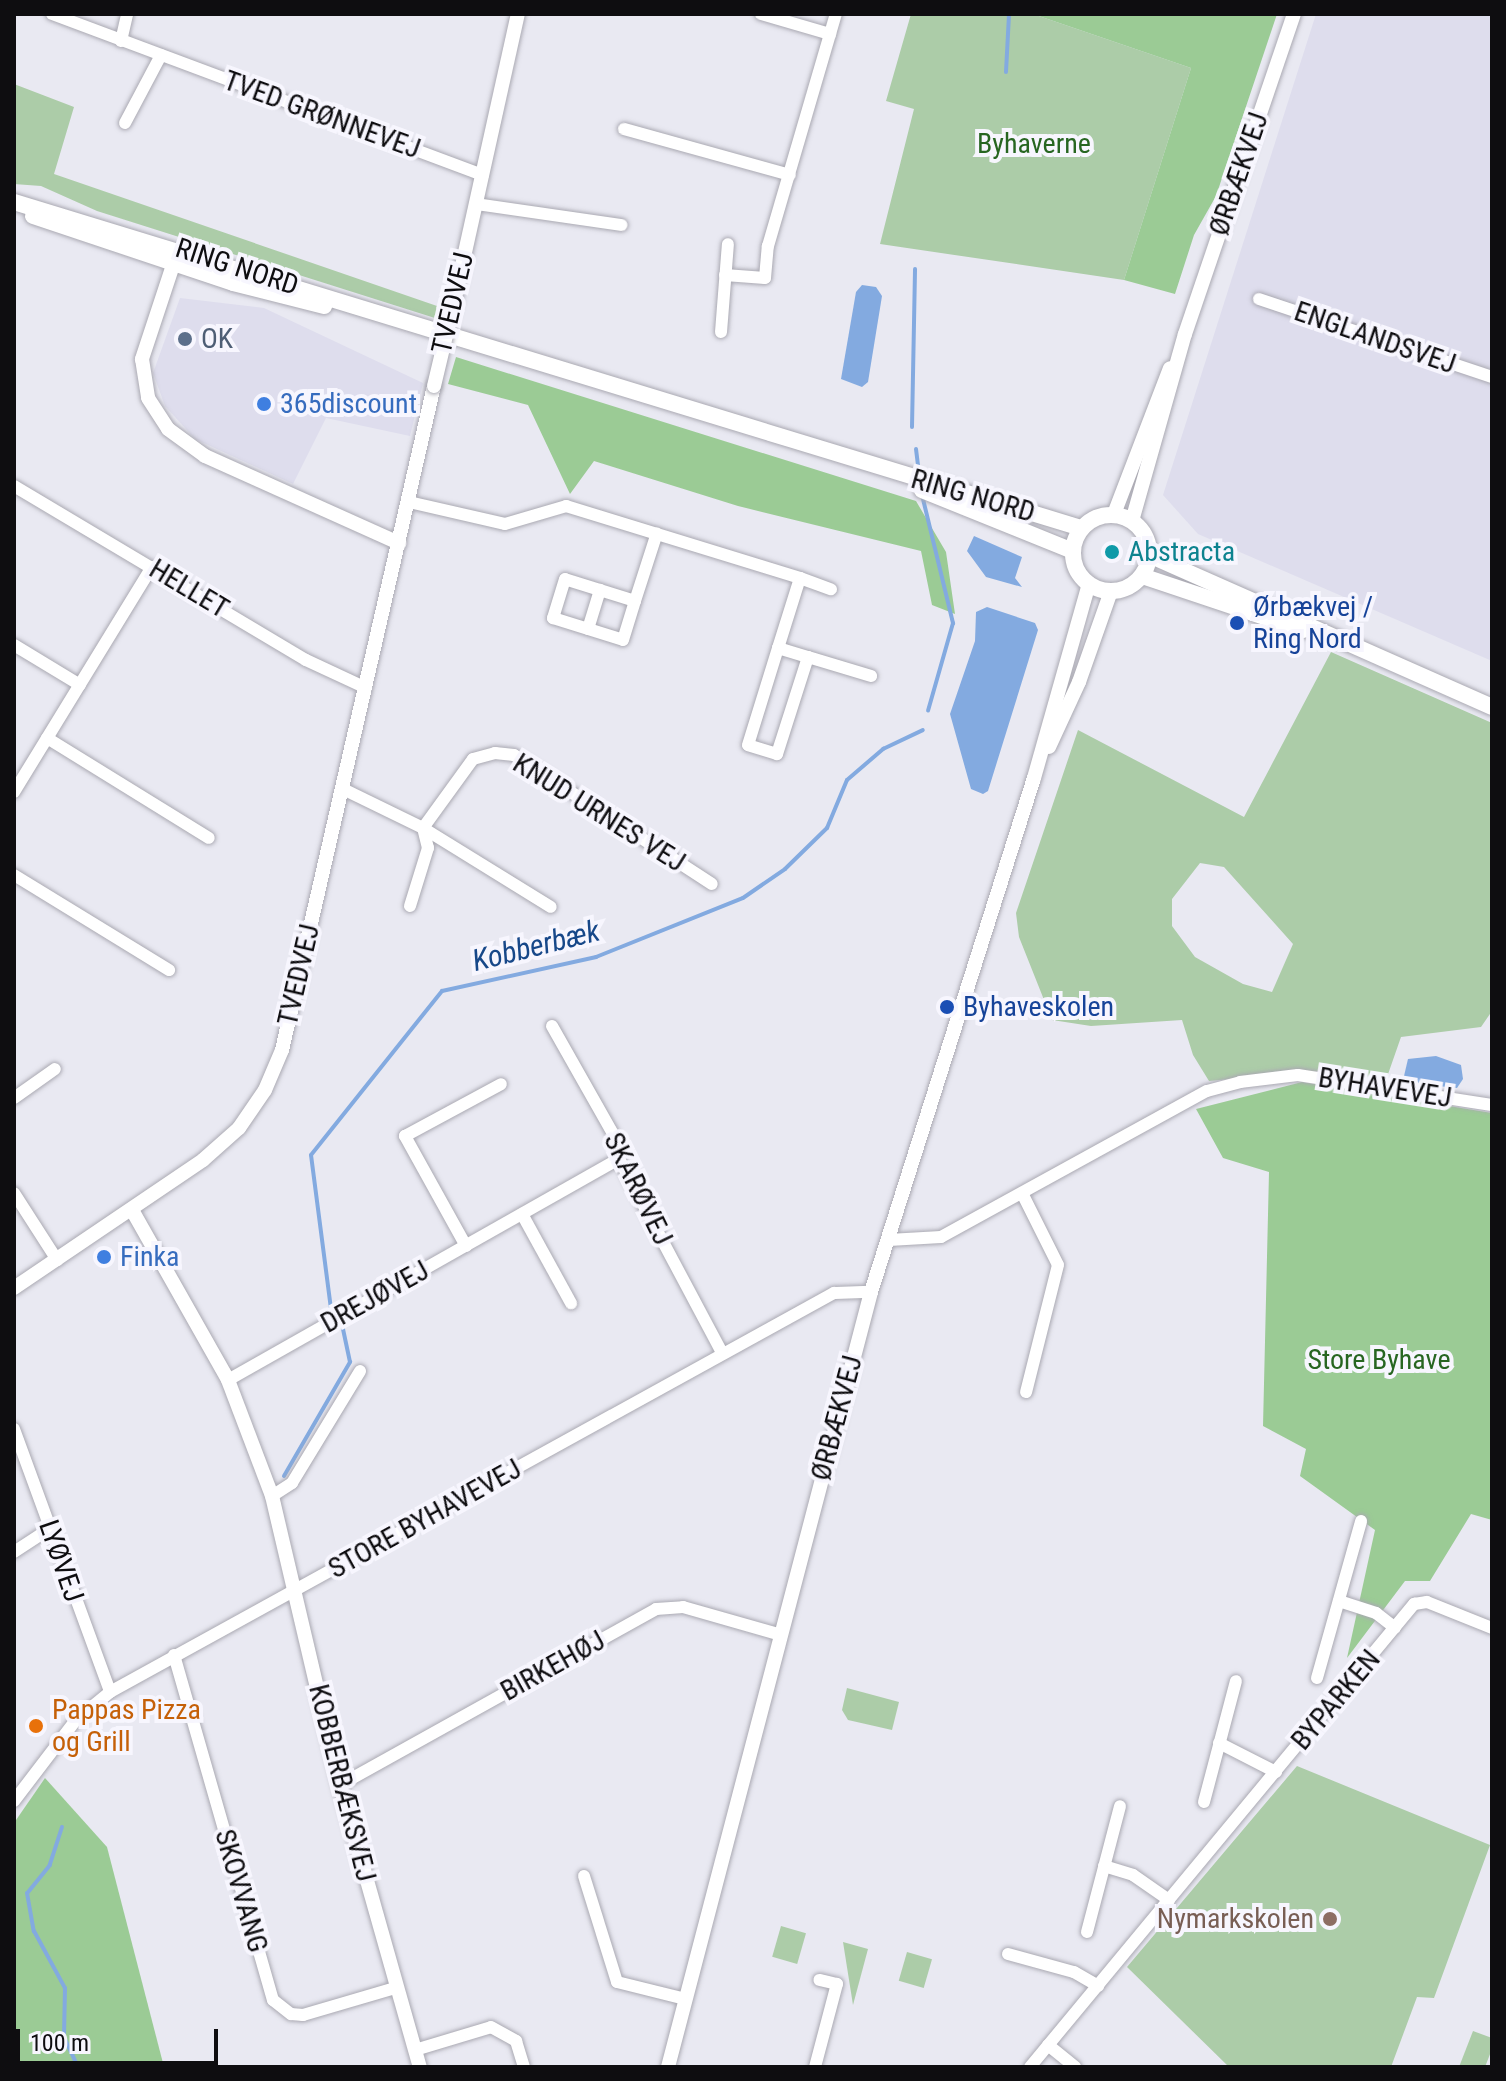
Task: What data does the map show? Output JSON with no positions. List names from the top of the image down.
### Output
{
  "streets": {
    "main road": ["RING NORD"],
    "street": [
      "TVED GRØNNEVEJ",
      "ØRBÆKVEJ",
      "TVEDVEJ",
      "ENGLANDSVEJ",
      "HELLET",
      "KNUD URNES VEJ",
      "BYHAVEVEJ",
      "SKARØVEJ",
      "DREJØVEJ",
      "STORE BYHAVEVEJ",
      "LYØVEJ",
      "BIRKEHØJ",
      "BYPARKEN",
      "KOBBERBÆKSVEJ",
      "SKOVVANG"
    ]
  },
  "crossings": [
    ["TVED GRØNNEVEJ", "TVEDVEJ"],
    ["ØRBÆKVEJ", "RING NORD"],
    ["ØRBÆKVEJ", "STORE BYHAVEVEJ"],
    ["ØRBÆKVEJ", "BIRKEHØJ"],
    ["TVEDVEJ", "HELLET"],
    ["TVEDVEJ", "KOBBERBÆKSVEJ"],
    ["SKARØVEJ", "DREJØVEJ"],
    ["SKARØVEJ", "STORE BYHAVEVEJ"],
    ["DREJØVEJ", "KOBBERBÆKSVEJ"],
    ["STORE BYHAVEVEJ", "LYØVEJ"],
    ["STORE BYHAVEVEJ", "KOBBERBÆKSVEJ"],
    ["STORE BYHAVEVEJ", "SKOVVANG"],
    ["BIRKEHØJ", "KOBBERBÆKSVEJ"],
    ["KOBBERBÆKSVEJ", "SKOVVANG"]
  ],
  "water": ["Kobberbæk"],
  "parks": ["Byhaverne", "Store Byhave"],
  "places": [
    "OK",
    "365discount",
    "Abstracta",
    "Ørbækvej / Ring Nord",
    "Byhaveskolen",
    "Finka",
    "Pappas Pizza og Grill",
    "Nymarkskolen"
  ],
  "scale_bar": "100 m"
}
